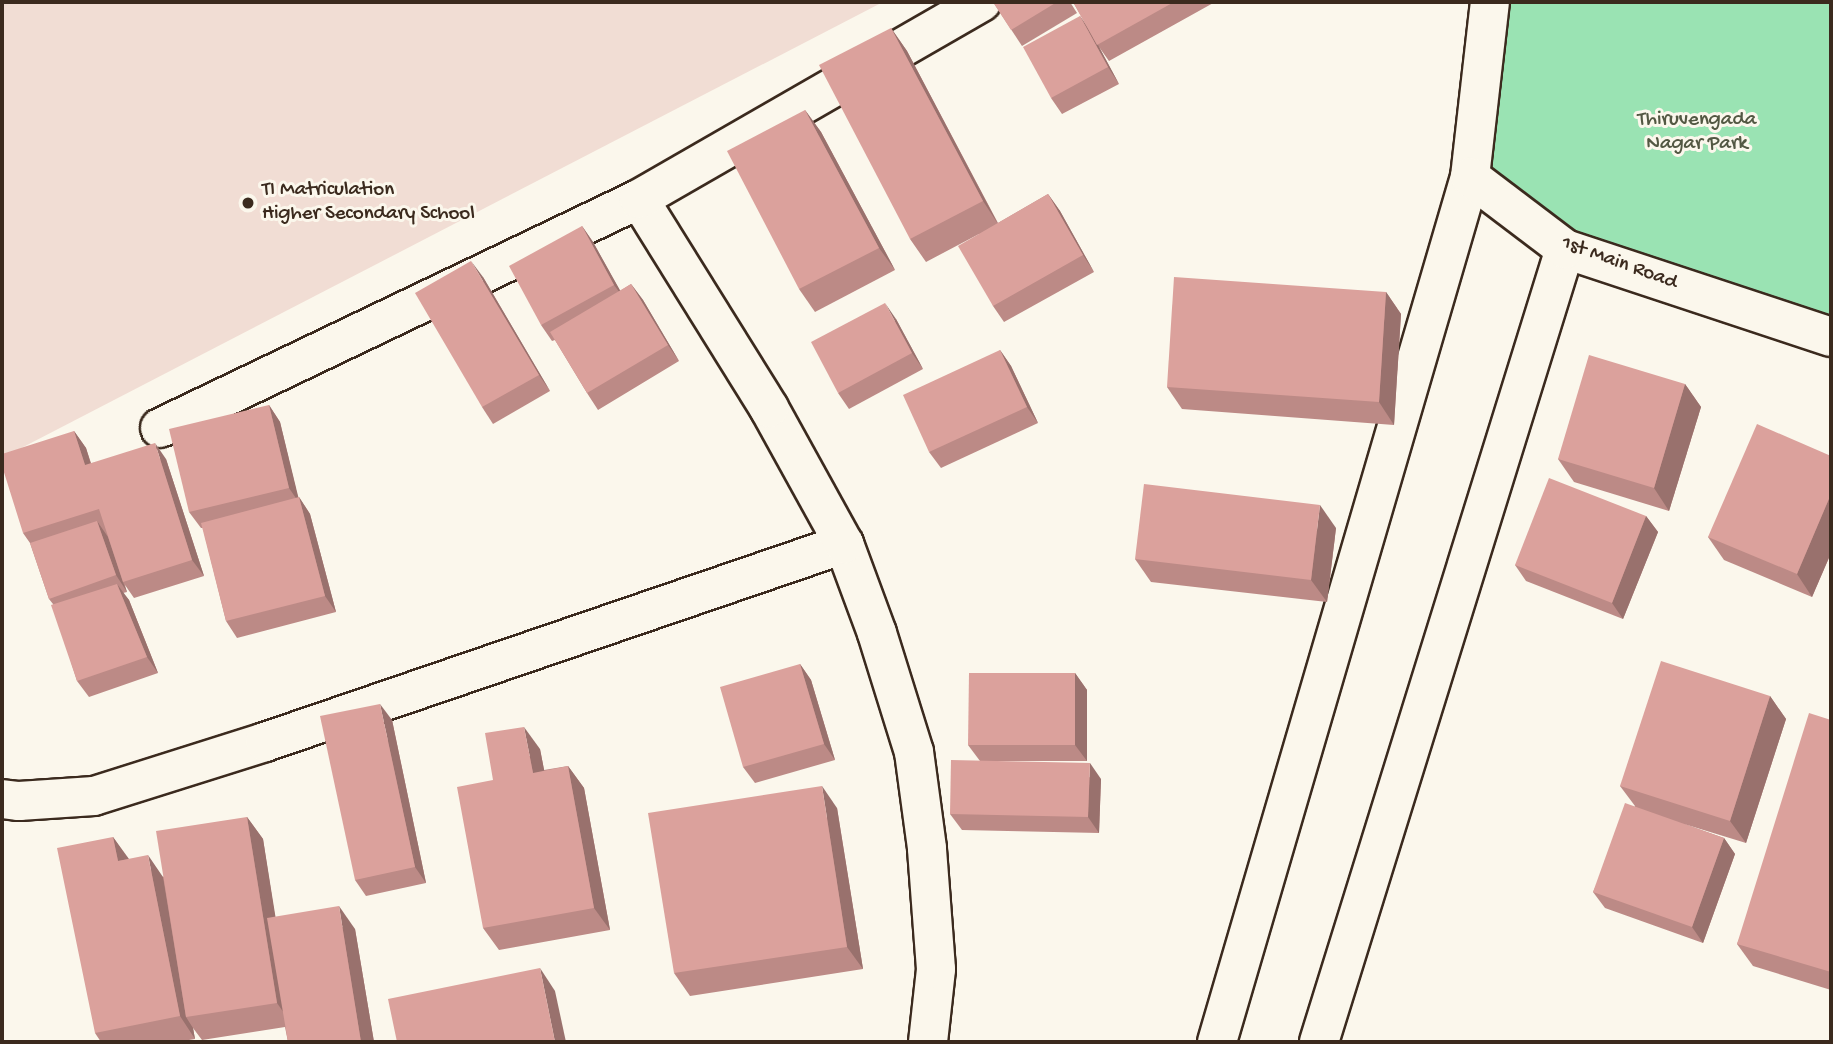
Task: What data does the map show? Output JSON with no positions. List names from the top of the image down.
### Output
{
  "streets": {
    "street": ["1st Main Road"]
  },
  "parks": ["Thiruvengada Nagar Park"],
  "places": ["TI Matriculation Higher Secondary School"]
}
